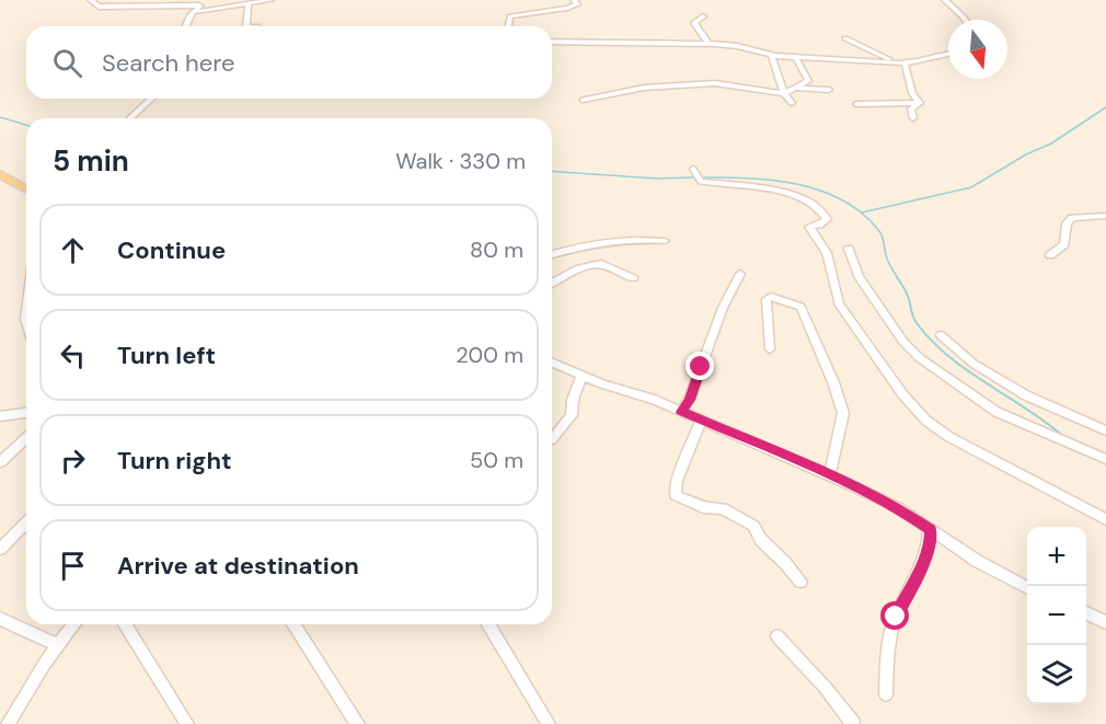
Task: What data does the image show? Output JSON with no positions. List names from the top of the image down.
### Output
{
  "north": "bottom",
  "page": {
    "search": "Search here",
    "heading": ["5 min", "Walk · 330 m"],
    "list": [
      ["Continue", "80 m"],
      ["Turn left", "200 m"],
      ["Turn right", "50 m"],
      "Arrive at destination"
    ],
    "map_buttons": ["+", "−"]
  }
}
